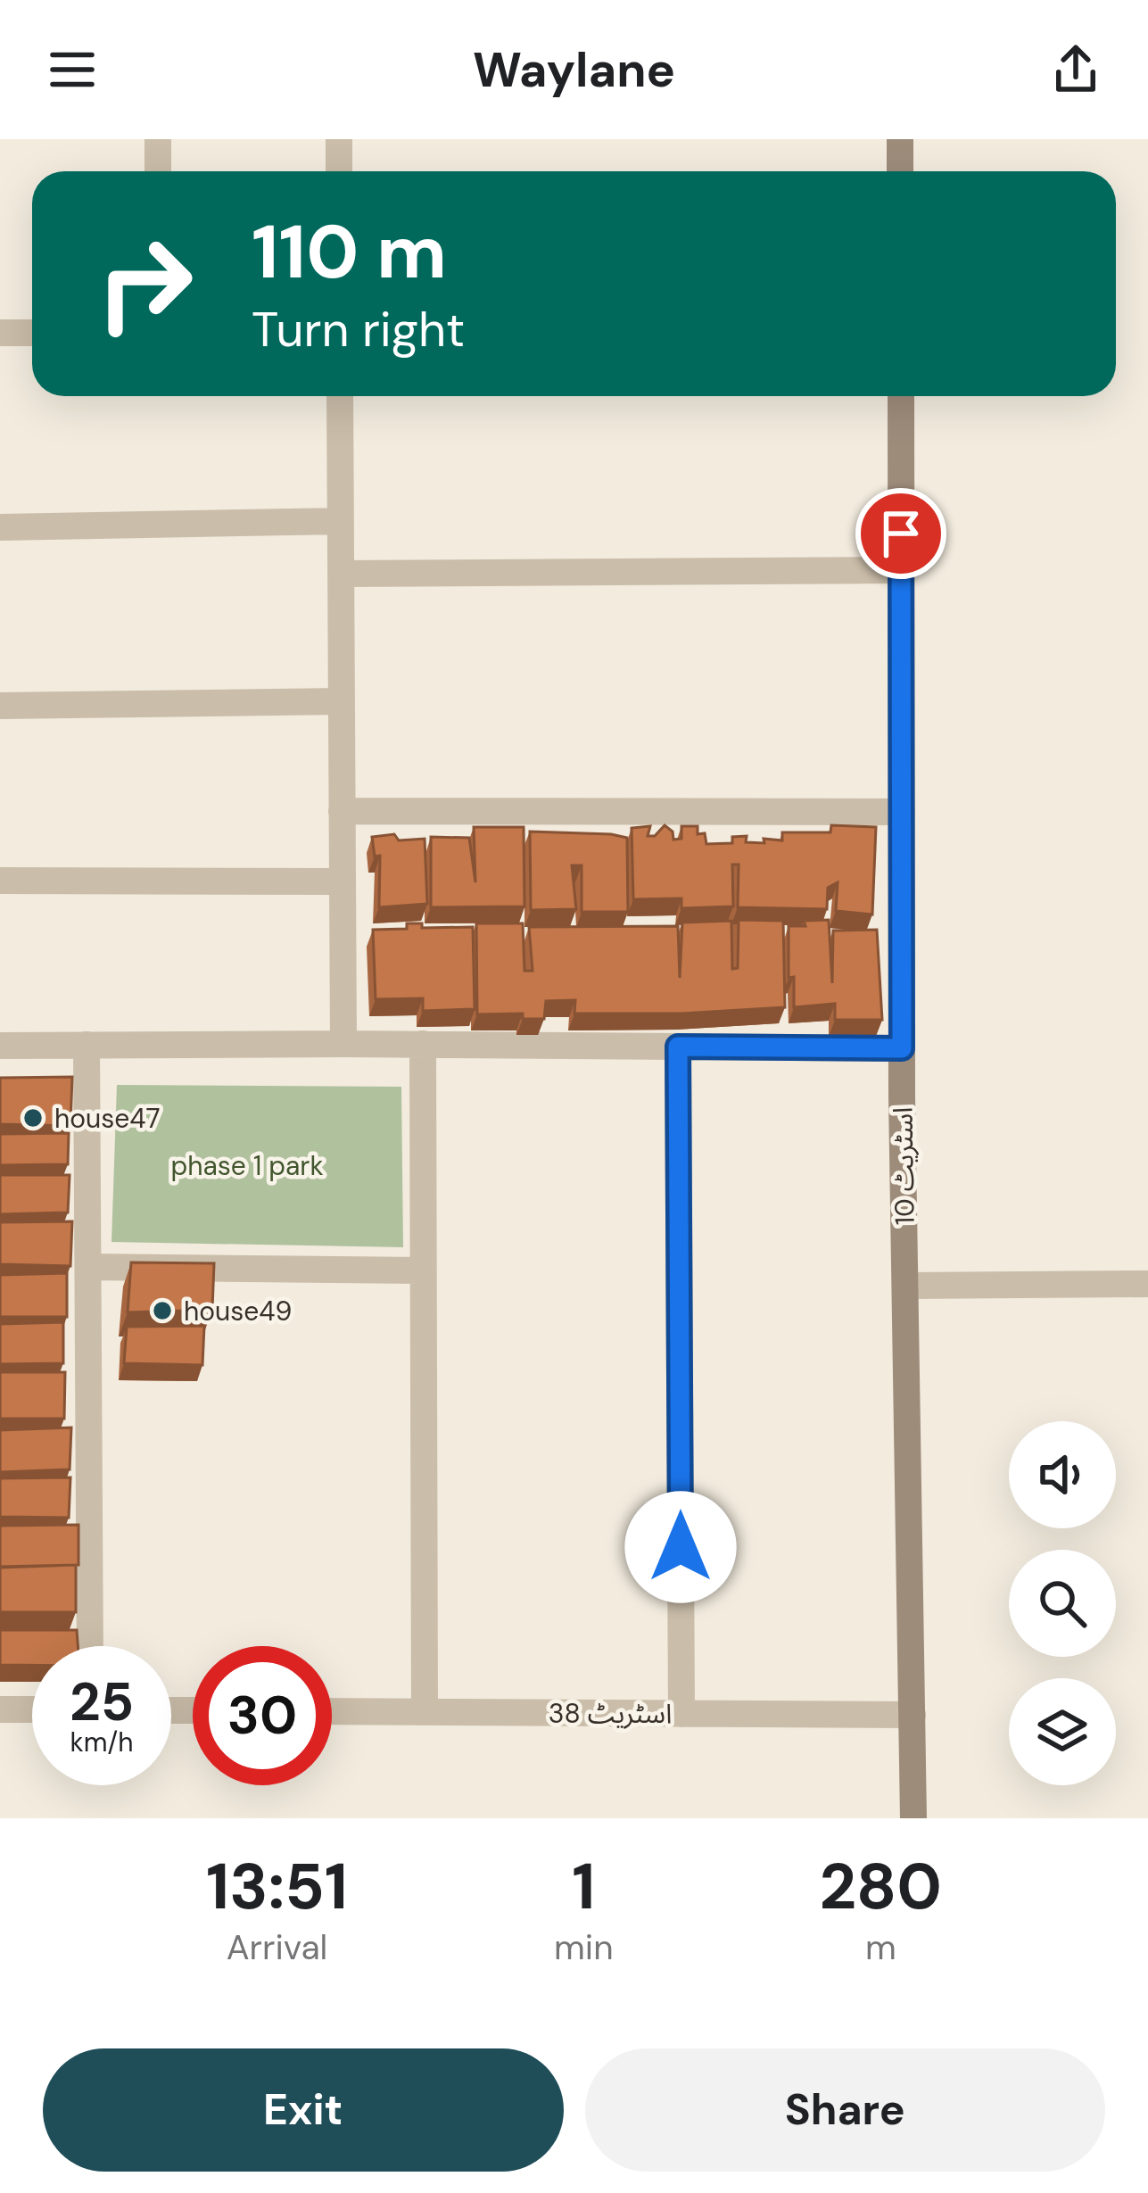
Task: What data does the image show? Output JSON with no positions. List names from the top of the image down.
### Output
{
  "streets": {
    "street": ["اسٹریٹ 10", "اسٹریٹ 38"]
  },
  "crossings": [
    ["اسٹریٹ 10", "اسٹریٹ 38"]
  ],
  "parks": ["phase 1 park"],
  "places": ["house47", "house49"],
  "page": {
    "header": "Waylane",
    "turn": ["110 m", "Turn right"],
    "speed": "25 km/h",
    "limit": "30",
    "eta": [
      "13:51",
      "Arrival",
      "1",
      "min",
      "280",
      "m"
    ],
    "buttons": ["Exit", "Share"]
  }
}
